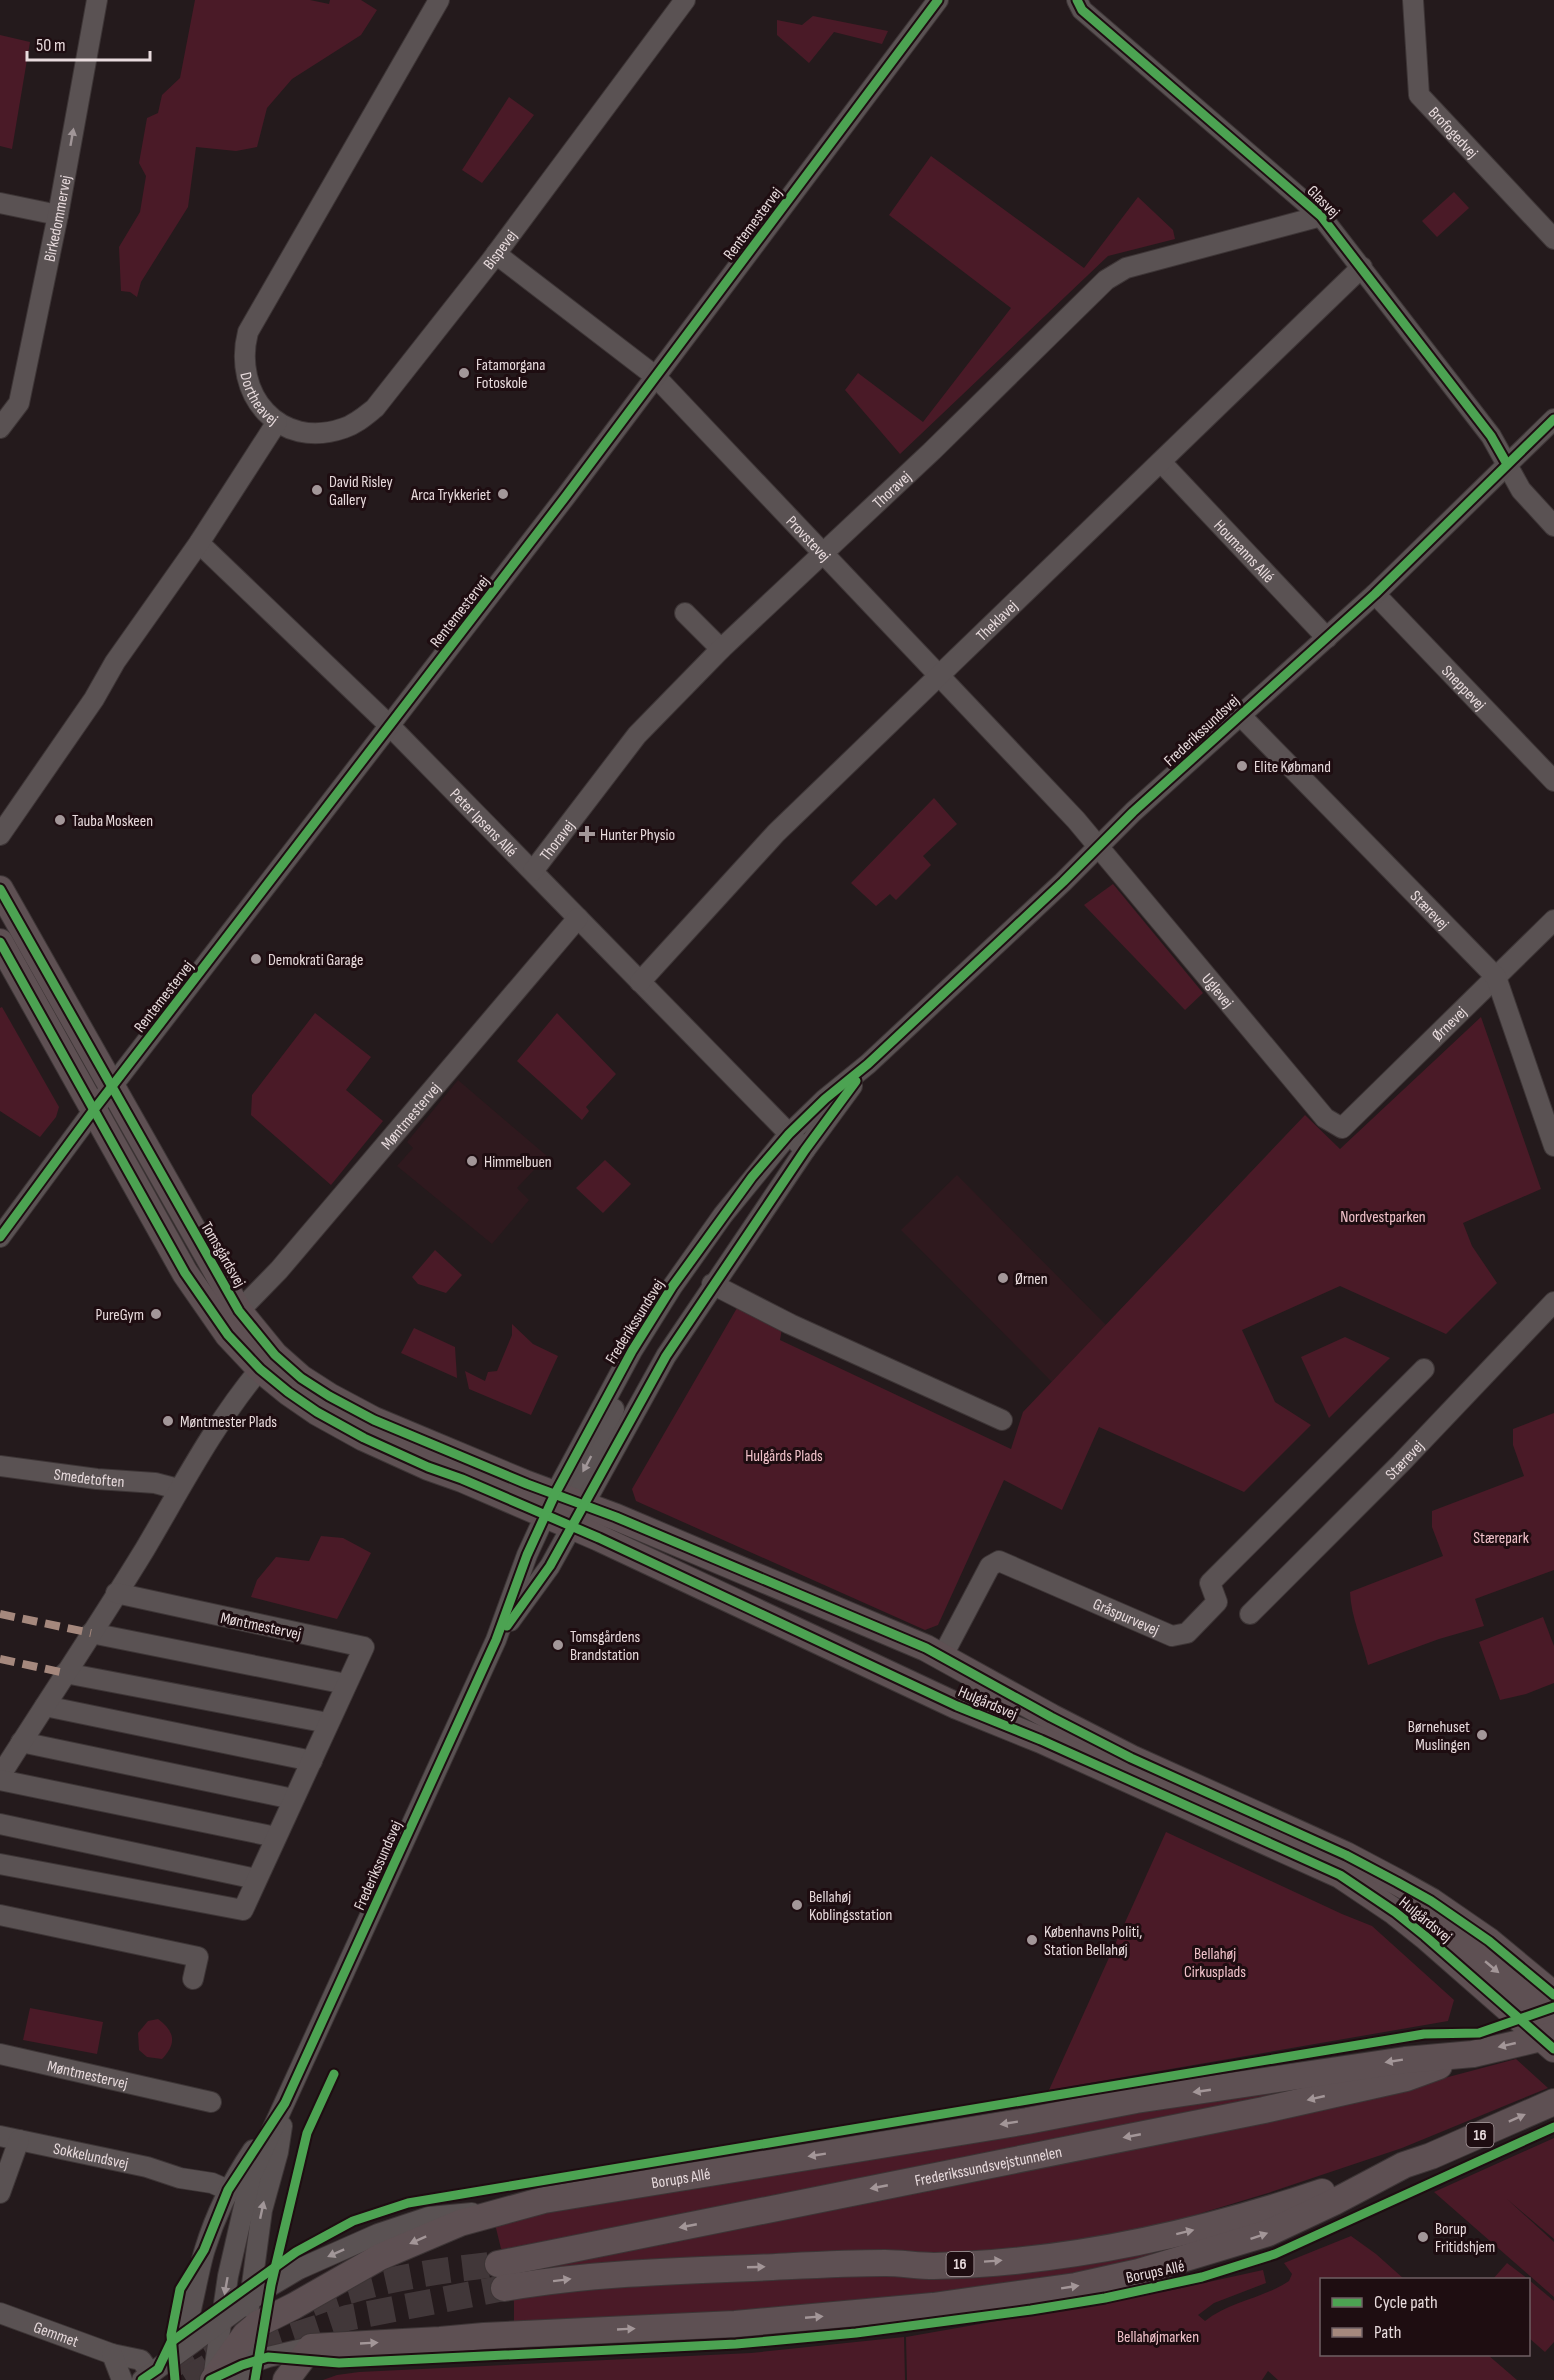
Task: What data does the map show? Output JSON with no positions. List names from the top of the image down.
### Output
{
  "streets": {
    "main road": [
      "Tomsgårdsvej",
      "Hulgårdsvej",
      "16",
      "Frederikssundsvejstunnelen",
      "Borups Allé"
    ],
    "street": [
      "Brofogedvej",
      "Glasvej",
      "Birkedommervej",
      "Rentemestervej",
      "Bispevej",
      "Dortheavej",
      "Thoravej",
      "Provstevej",
      "Houmanns Allé",
      "Theklavej",
      "Sneppevej",
      "Frederikssundsvej",
      "Peter Ipsens Allé",
      "Stærevej",
      "Uglevej",
      "Ørnevej",
      "Møntmestervej",
      "Smedetoften",
      "Gråspurvevej",
      "Sokkelundsvej",
      "Gemmet"
    ]
  },
  "crossings": [
    ["Glasvej", "Thoravej"],
    ["Glasvej", "Theklavej"],
    ["Glasvej", "Frederikssundsvej"],
    ["Rentemestervej", "Provstevej"],
    ["Rentemestervej", "Peter Ipsens Allé"],
    ["Rentemestervej", "Tomsgårdsvej"],
    ["Bispevej", "Dortheavej"],
    ["Bispevej", "Provstevej"],
    ["Dortheavej", "Peter Ipsens Allé"],
    ["Thoravej", "Provstevej"],
    ["Thoravej", "Peter Ipsens Allé"],
    ["Provstevej", "Theklavej"],
    ["Provstevej", "Frederikssundsvej"],
    ["Provstevej", "Uglevej"],
    ["Houmanns Allé", "Theklavej"],
    ["Houmanns Allé", "Frederikssundsvej"],
    ["Theklavej", "Peter Ipsens Allé"],
    ["Sneppevej", "Frederikssundsvej"],
    ["Frederikssundsvej", "Peter Ipsens Allé"],
    ["Frederikssundsvej", "Stærevej"],
    ["Frederikssundsvej", "Uglevej"],
    ["Frederikssundsvej", "Tomsgårdsvej"],
    ["Frederikssundsvej", "Hulgårdsvej"],
    ["Frederikssundsvej", "Sokkelundsvej"],
    ["Frederikssundsvej", "Borups Allé"],
    ["Peter Ipsens Allé", "Møntmestervej"],
    ["Stærevej", "Ørnevej"],
    ["Uglevej", "Ørnevej"],
    ["Møntmestervej", "Tomsgårdsvej"],
    ["Tomsgårdsvej", "Hulgårdsvej"],
    ["Gråspurvevej", "Hulgårdsvej"],
    ["Hulgårdsvej", "Borups Allé"],
    ["16", "Borups Allé"],
    ["Frederikssundsvejstunnelen", "Borups Allé"],
    ["Borups Allé", "Gemmet"]
  ],
  "one_way": ["Birkedommervej"],
  "parks": [
    "Nordvestparken",
    "Hulgårds Plads",
    "Stærepark",
    "Bellahøj Cirkusplads",
    "Bellahøjmarken"
  ],
  "places": {
    "other": [
      "Fatamorgana Fotoskole",
      "David Risley Gallery",
      "Arca Trykkeriet",
      "Elite Købmand",
      "Tauba Moskeen",
      "Demokrati Garage",
      "Himmelbuen",
      "Ørnen",
      "PureGym",
      "Møntmester Plads",
      "Tomsgårdens Brandstation",
      "Børnehuset Muslingen",
      "Bellahøj Koblingsstation",
      "Københavns Politi, Station Bellahøj",
      "Borup Fritidshjem"
    ],
    "health": ["Hunter Physio"]
  },
  "legend": ["Cycle path", "Path"],
  "scale_bar": "50 m"
}
